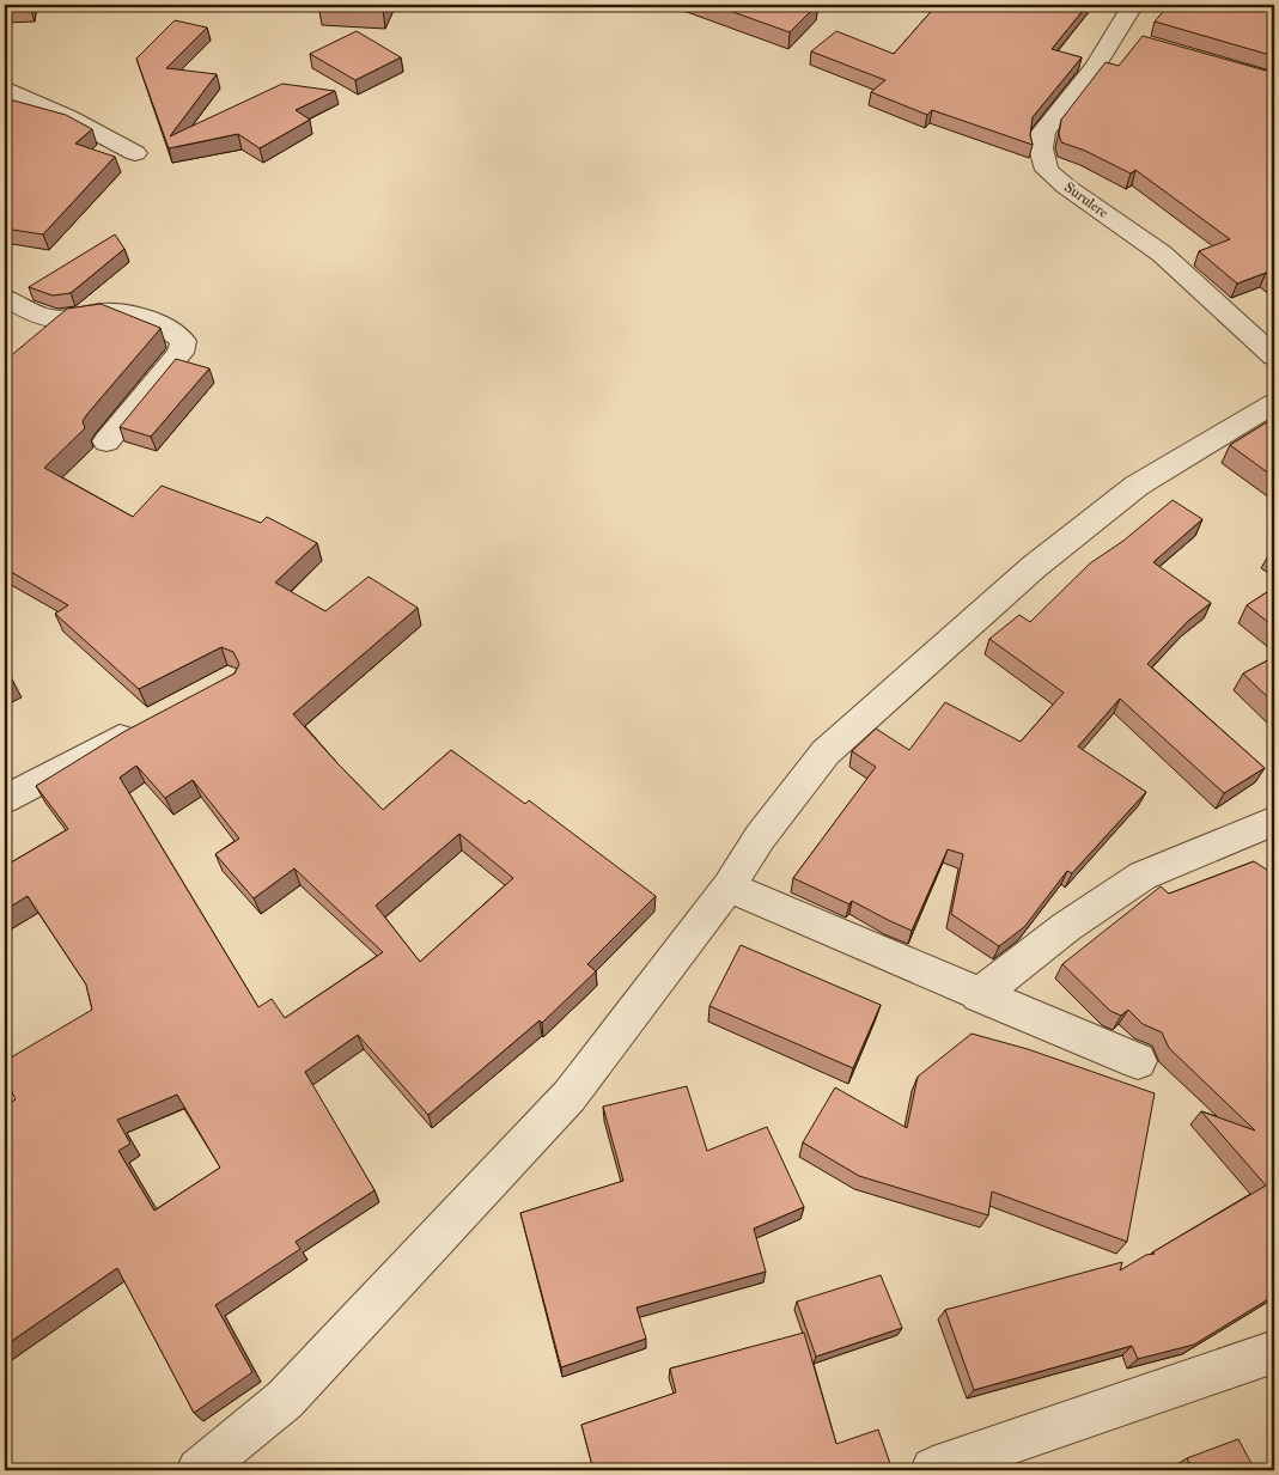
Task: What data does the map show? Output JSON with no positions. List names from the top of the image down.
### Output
{
  "streets": {
    "street": ["Surulere"]
  }
}
